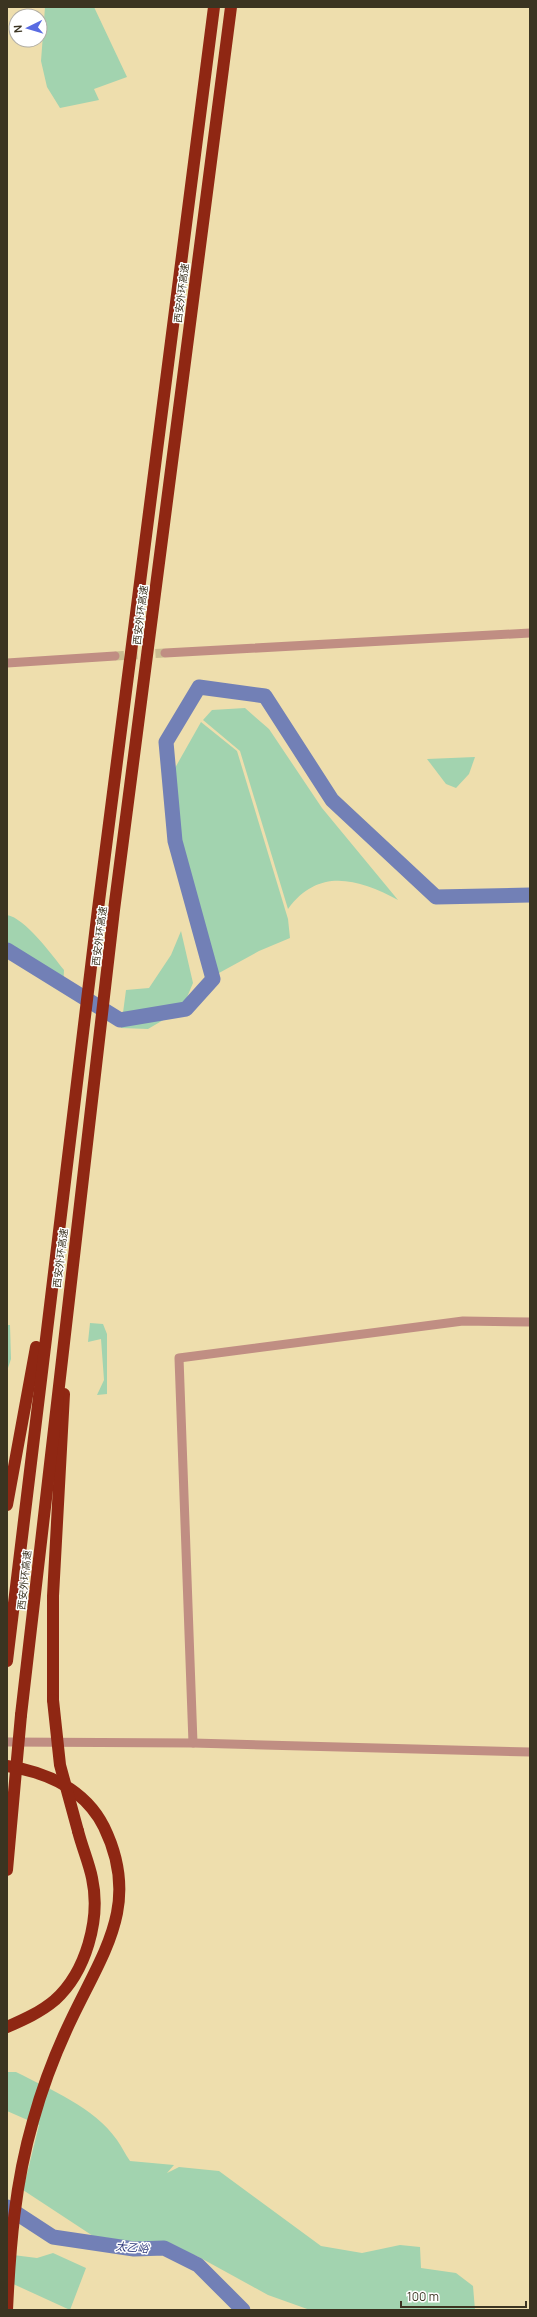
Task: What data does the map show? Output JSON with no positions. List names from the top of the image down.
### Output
{
  "streets": {
    "highway": ["西安外环高速"]
  },
  "water": ["太乙峪"],
  "scale_bar": "100 m",
  "north": "left"
}
